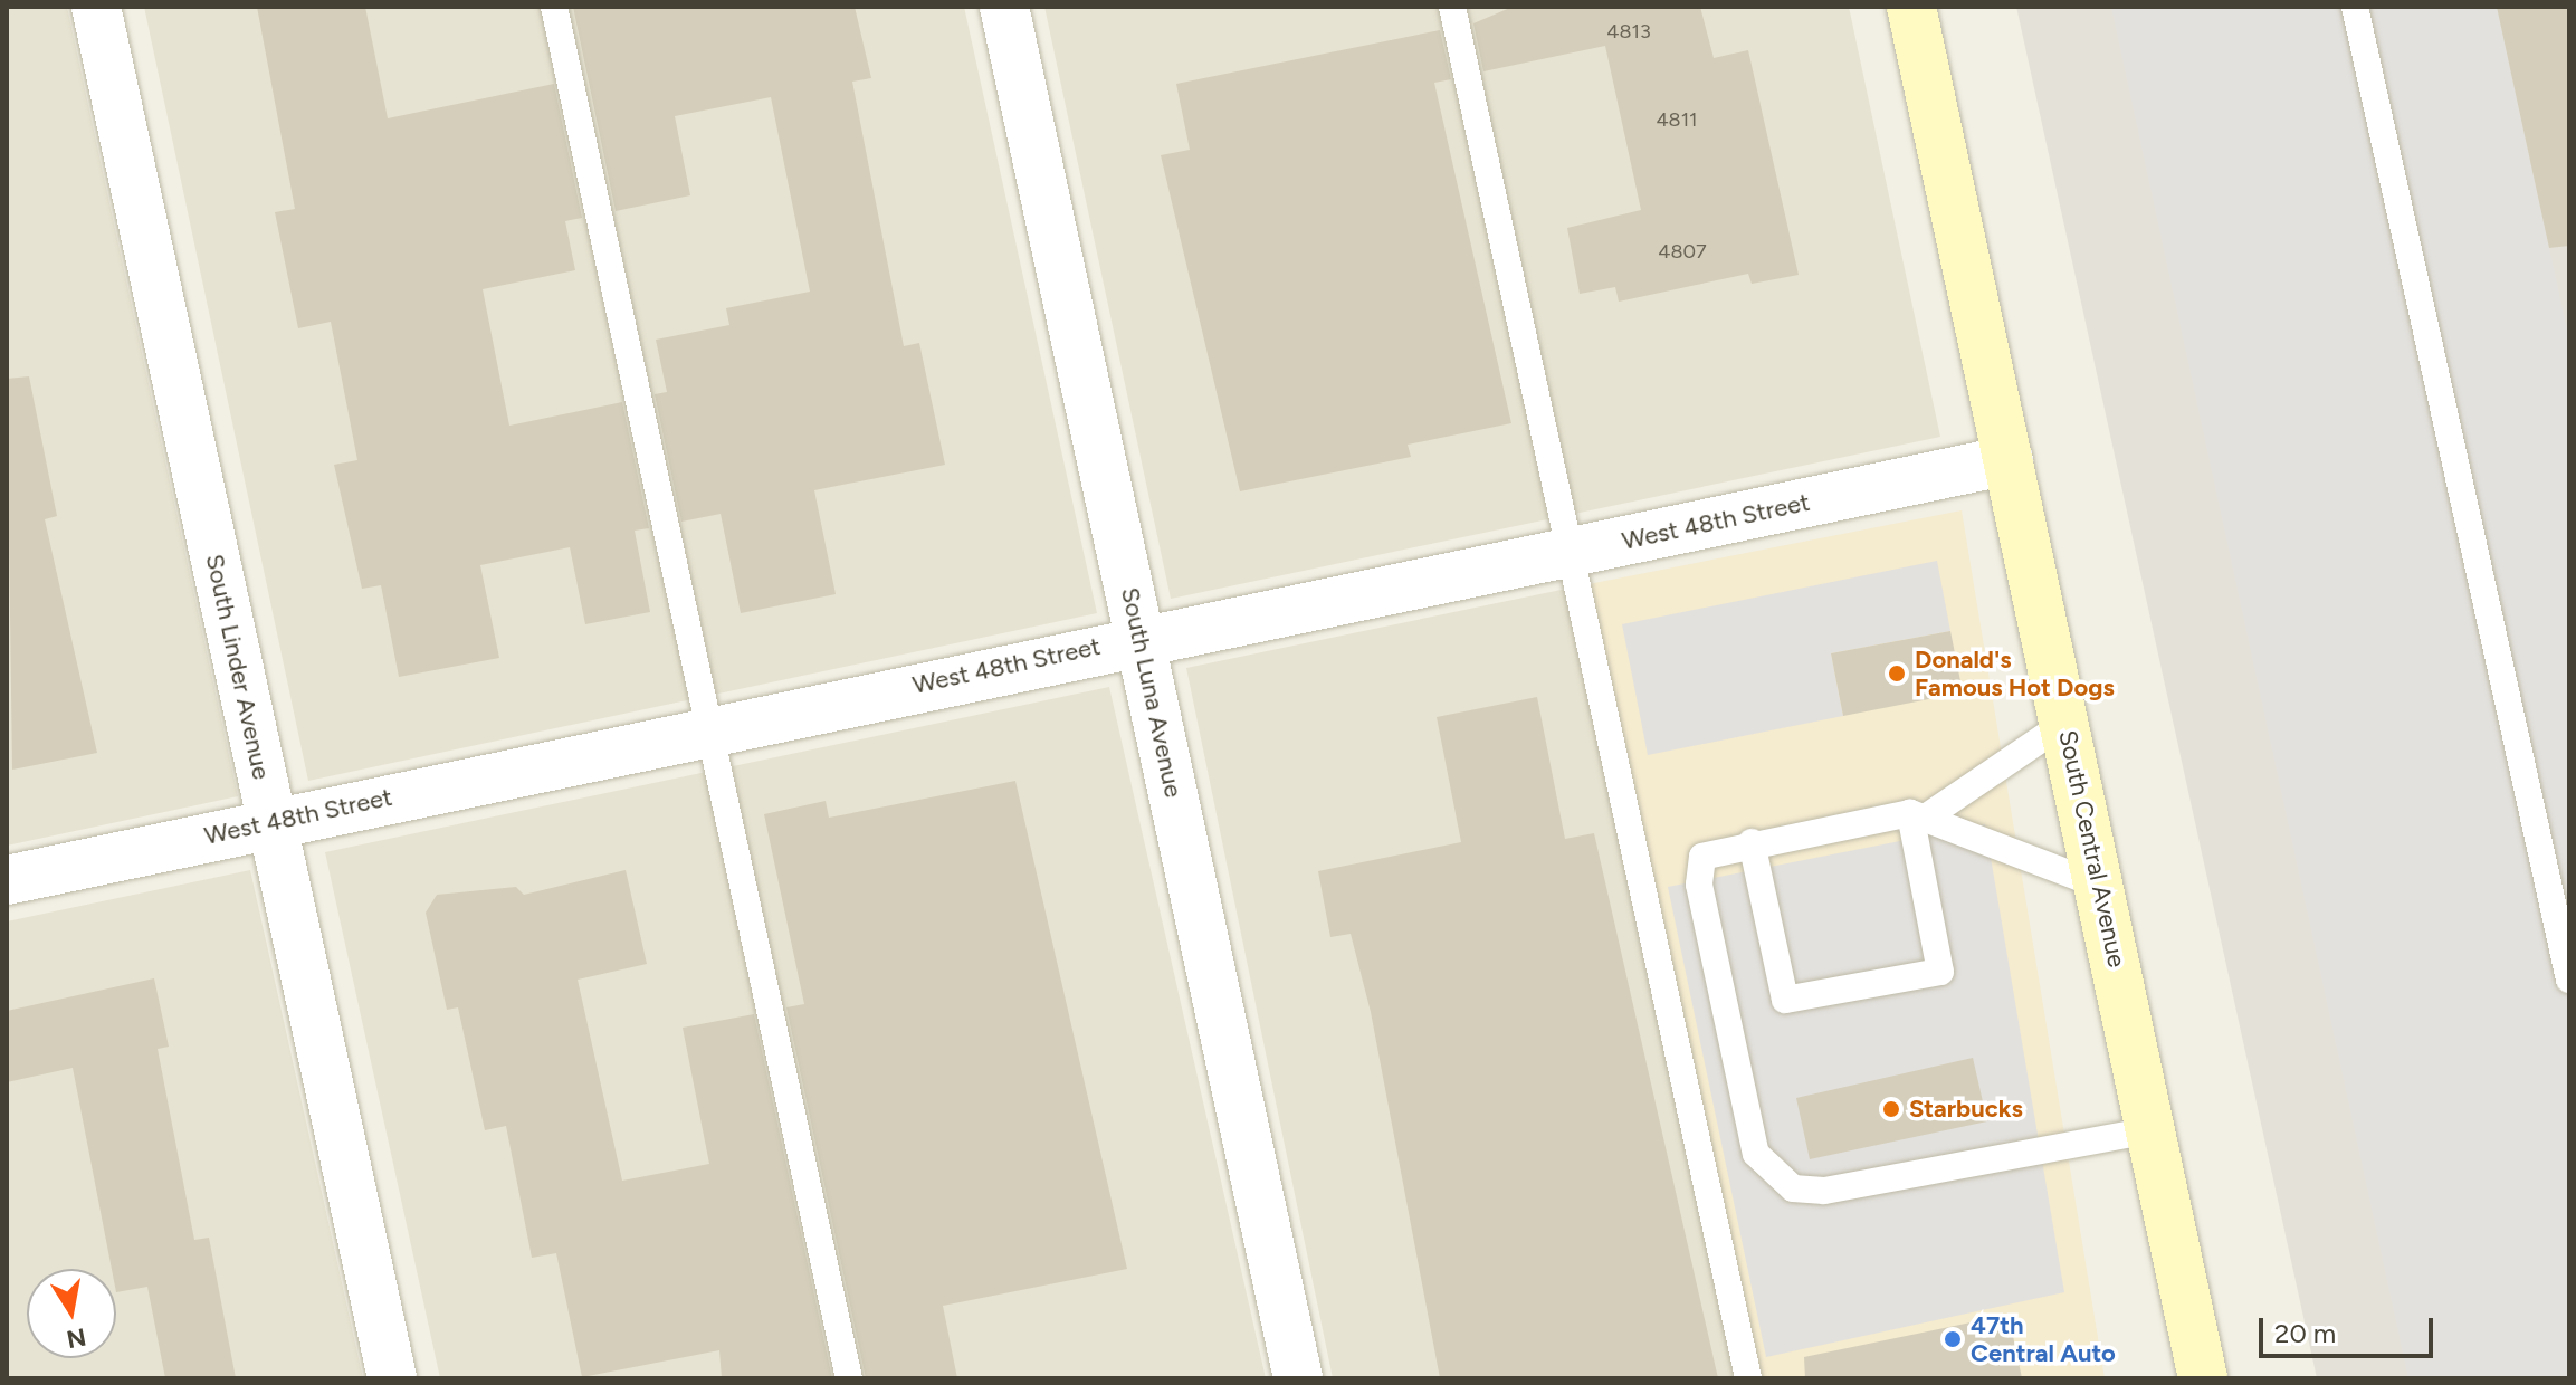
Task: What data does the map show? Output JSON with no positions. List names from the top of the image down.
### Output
{
  "streets": {
    "main road": ["South Central Avenue"],
    "street": ["West 48th Street", "South Linder Avenue", "South Luna Avenue"]
  },
  "crossings": [
    ["West 48th Street", "South Linder Avenue"],
    ["West 48th Street", "South Luna Avenue"],
    ["West 48th Street", "South Central Avenue"]
  ],
  "places": ["Donald's Famous Hot Dogs", "Starbucks", "47th Central Auto"],
  "house_numbers": ["4813", "4811", "4807"],
  "scale_bar": "20 m",
  "north": "bottom"
}
